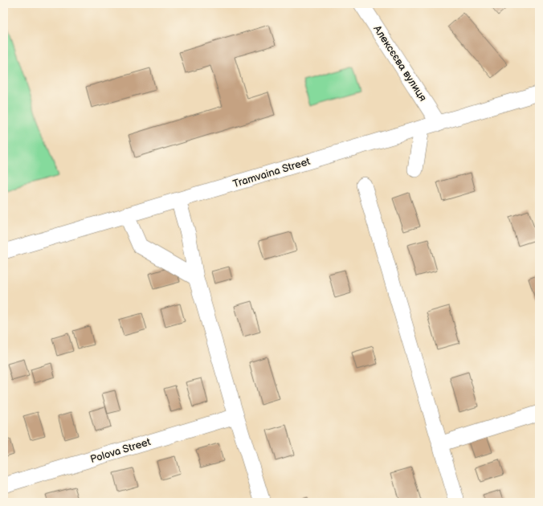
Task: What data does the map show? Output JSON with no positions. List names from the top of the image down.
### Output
{
  "streets": {
    "street": ["Алексєєва вулиця", "Tramvaina Street", "Polova Street"]
  },
  "crossings": [
    ["Алексєєва вулиця", "Tramvaina Street"]
  ]
}
